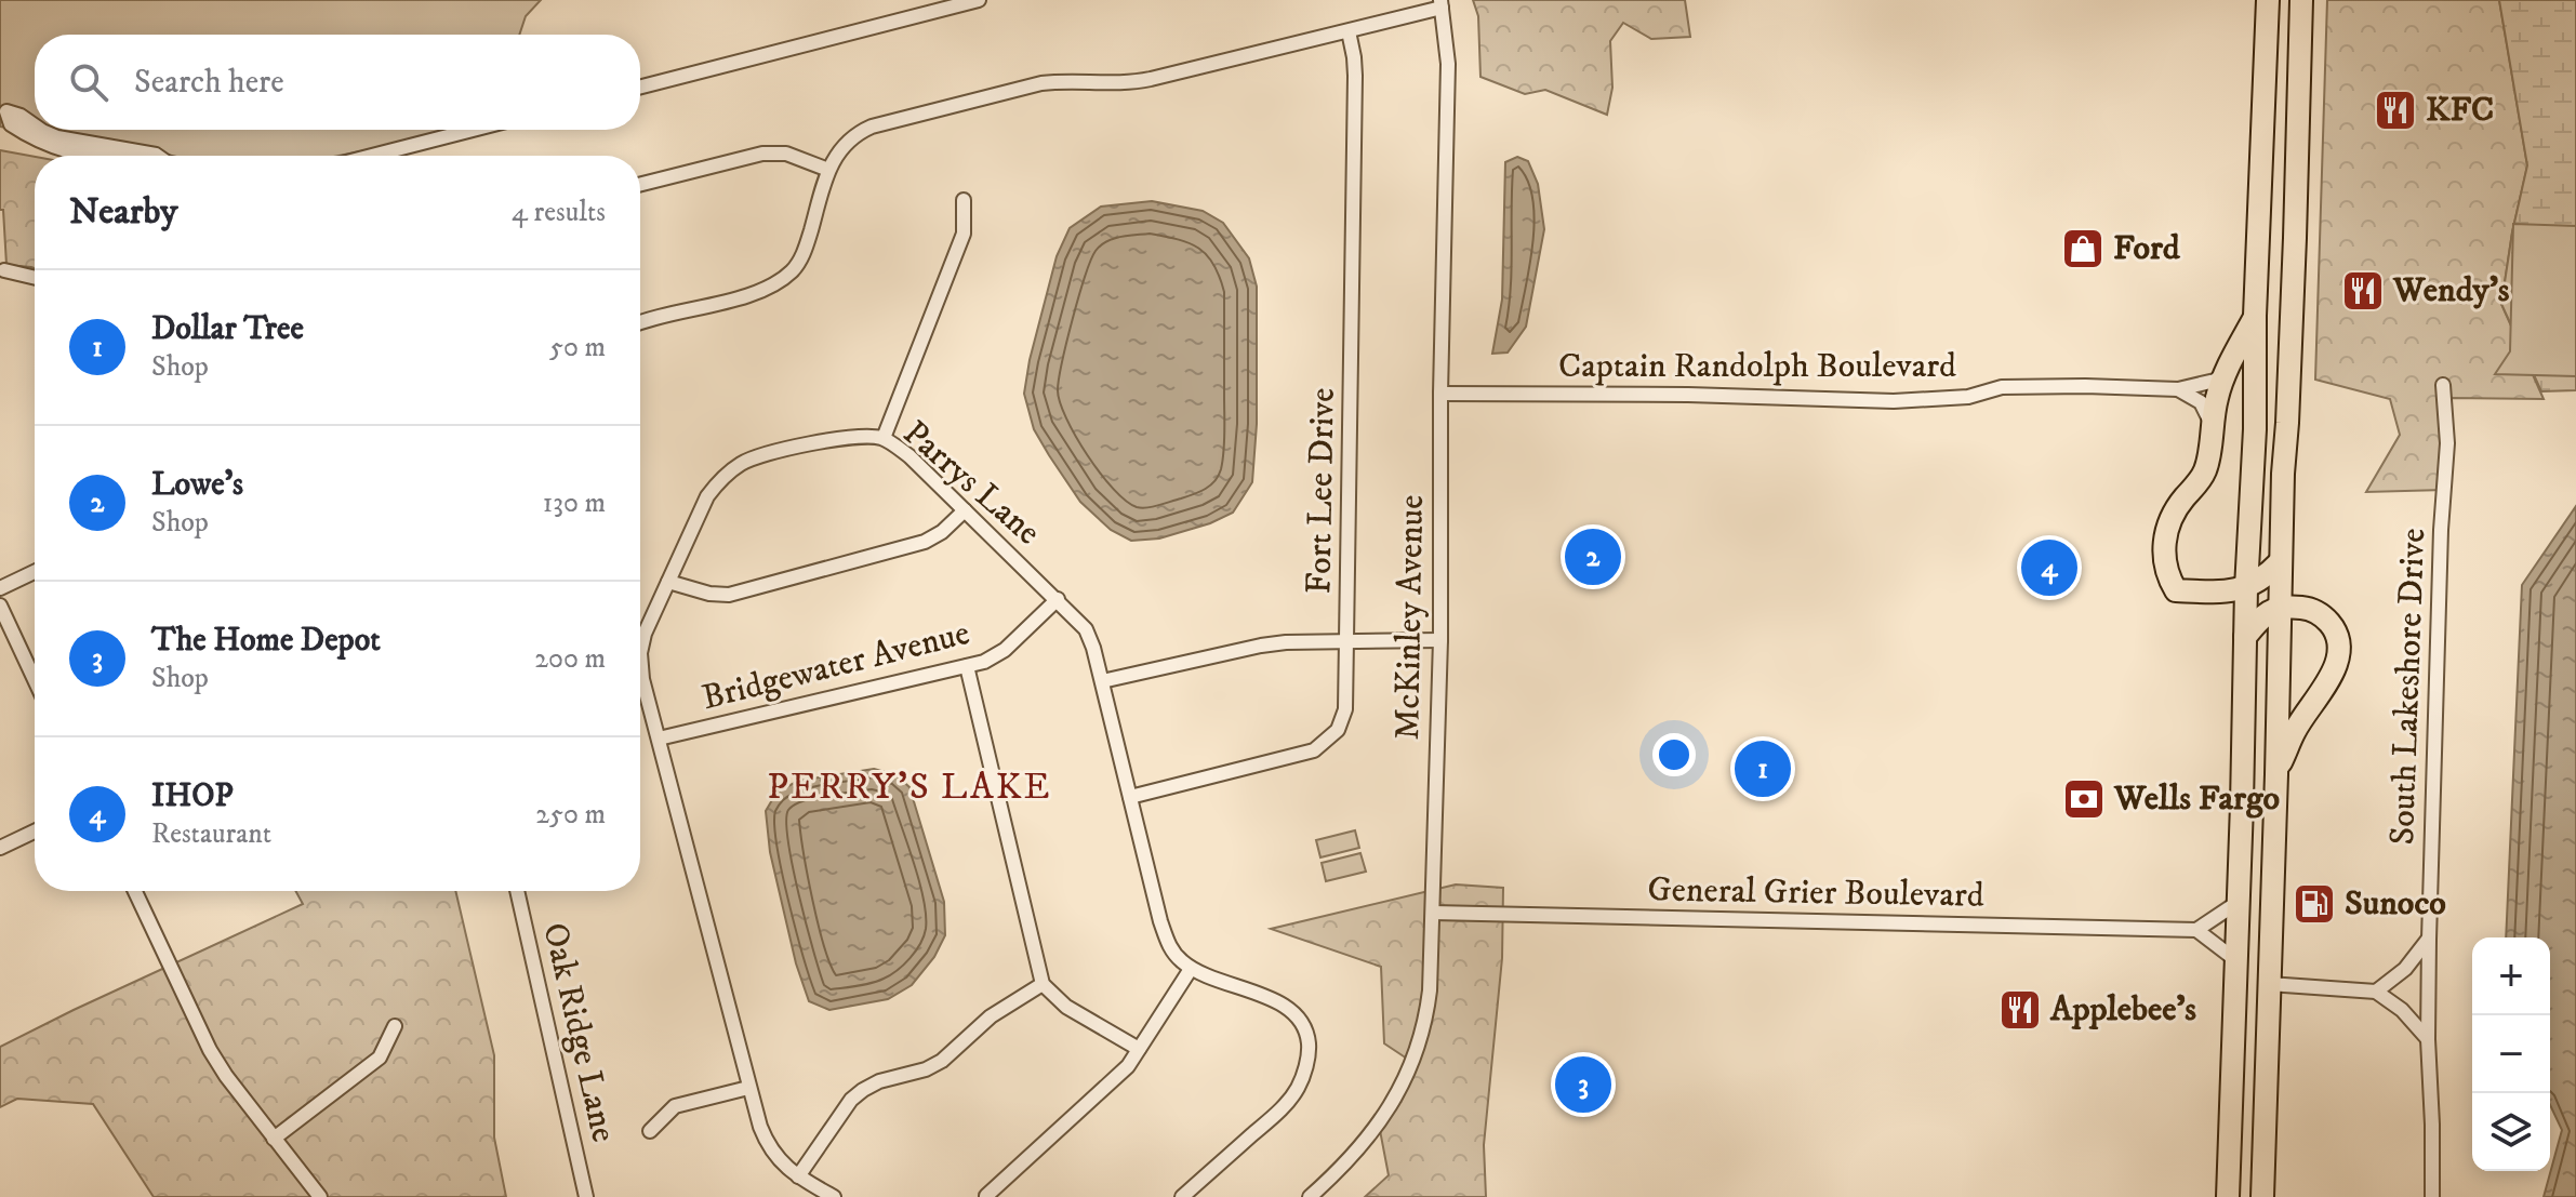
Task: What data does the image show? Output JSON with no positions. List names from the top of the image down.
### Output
{
  "streets": {
    "street": [
      "Captain Randolph Boulevard",
      "Parrys Lane",
      "Fort Lee Drive",
      "McKinley Avenue",
      "Bridgewater Avenue",
      "South Lakeshore Drive",
      "General Grier Boulevard",
      "Oak Ridge Lane"
    ]
  },
  "crossings": [
    ["Captain Randolph Boulevard", "McKinley Avenue"],
    ["Parrys Lane", "Fort Lee Drive"],
    ["Parrys Lane", "Bridgewater Avenue"],
    ["McKinley Avenue", "General Grier Boulevard"]
  ],
  "districts": ["PERRY'S LAKE"],
  "places": {
    "restaurant": ["KFC", "Wendy's", "Applebee's"],
    "shop": ["Ford"],
    "bank": ["Wells Fargo"],
    "fuel station": ["Sunoco"]
  },
  "page": {
    "search": "Search here",
    "heading": ["Nearby", "4 results"],
    "list": [
      {
        "mark": "1",
        "name": "Dollar Tree",
        "note": "Shop",
        "value": "50 m"
      },
      {
        "mark": "2",
        "name": "Lowe's",
        "note": "Shop",
        "value": "130 m"
      },
      {
        "mark": "3",
        "name": "The Home Depot",
        "note": "Shop",
        "value": "200 m"
      },
      {
        "mark": "4",
        "name": "IHOP",
        "note": "Restaurant",
        "value": "250 m"
      }
    ],
    "pins": [
      "2",
      "4",
      "1",
      "3"
    ],
    "map_buttons": ["+", "−"]
  }
}
